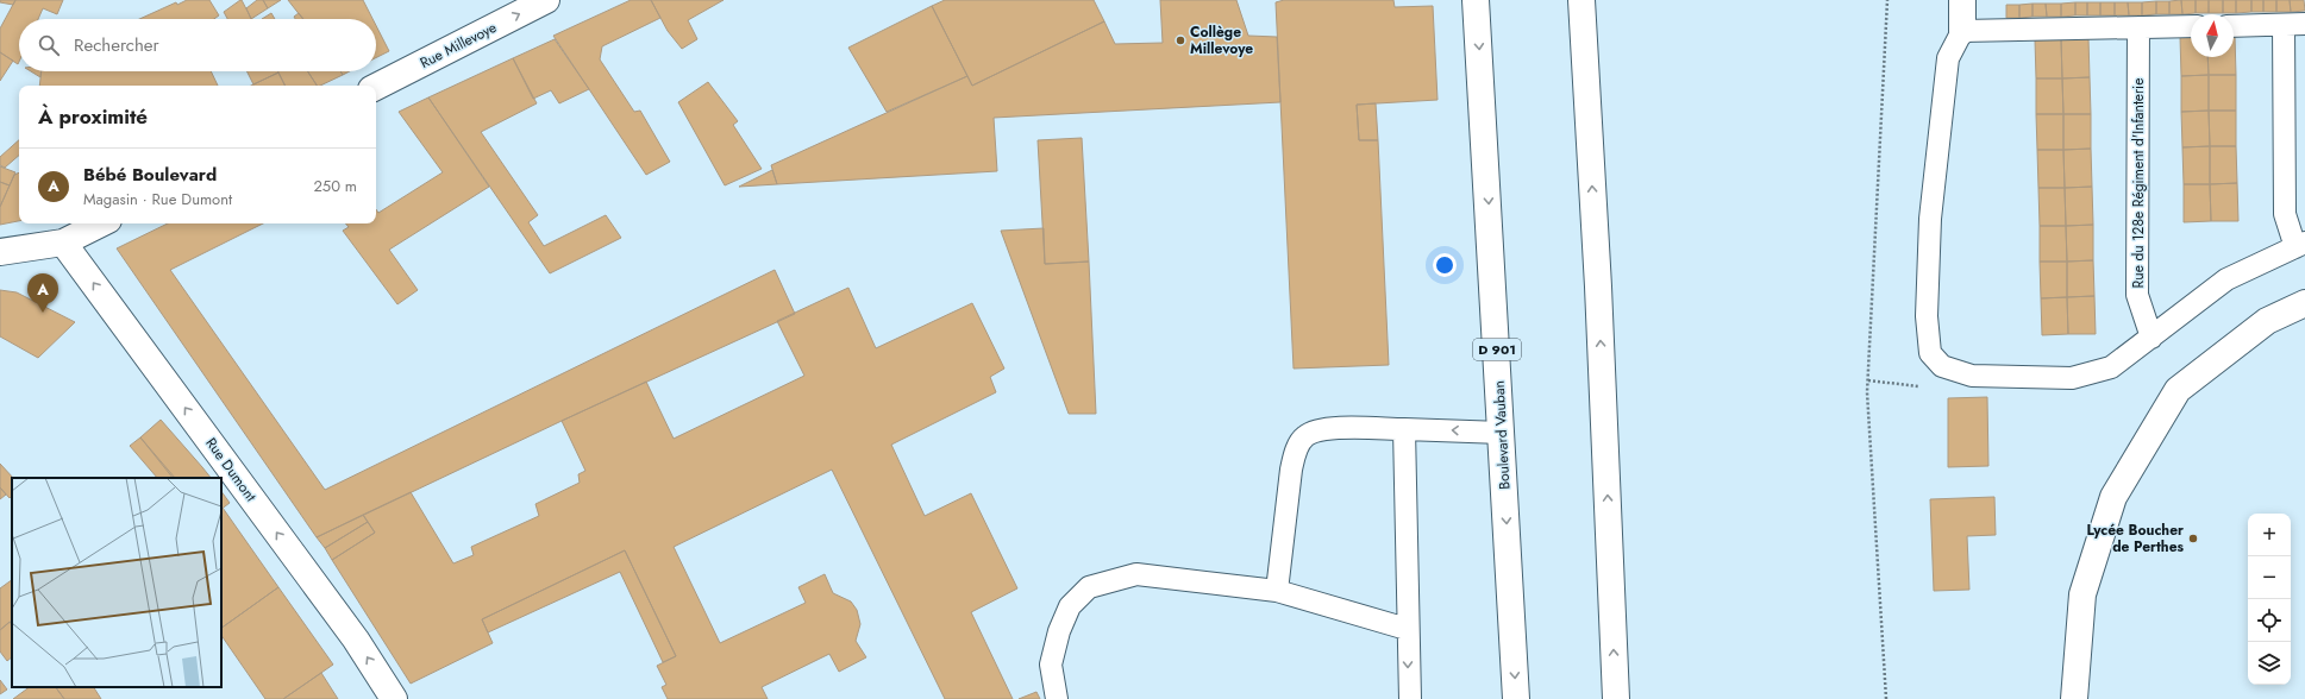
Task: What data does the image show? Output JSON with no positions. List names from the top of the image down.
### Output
{
  "streets": {
    "street": [
      "Rue Millevoye",
      "D 901",
      "Boulevard Vauban",
      "Rue Dumont"
    ],
    "lane": ["Rue du 128e Régiment d'Infanterie"]
  },
  "one_way": ["Rue Millevoye", "Rue Dumont"],
  "places": ["Collège Millevoye", "Lycée Boucher de Perthes"],
  "north": "top",
  "page": {
    "search": "Rechercher",
    "heading": "À proximité",
    "list": [
      {
        "mark": "A",
        "name": "Bébé Boulevard",
        "note": "Magasin · Rue Dumont",
        "value": "250 m"
      }
    ],
    "pins": "A",
    "map_buttons": ["+", "−"]
  }
}
